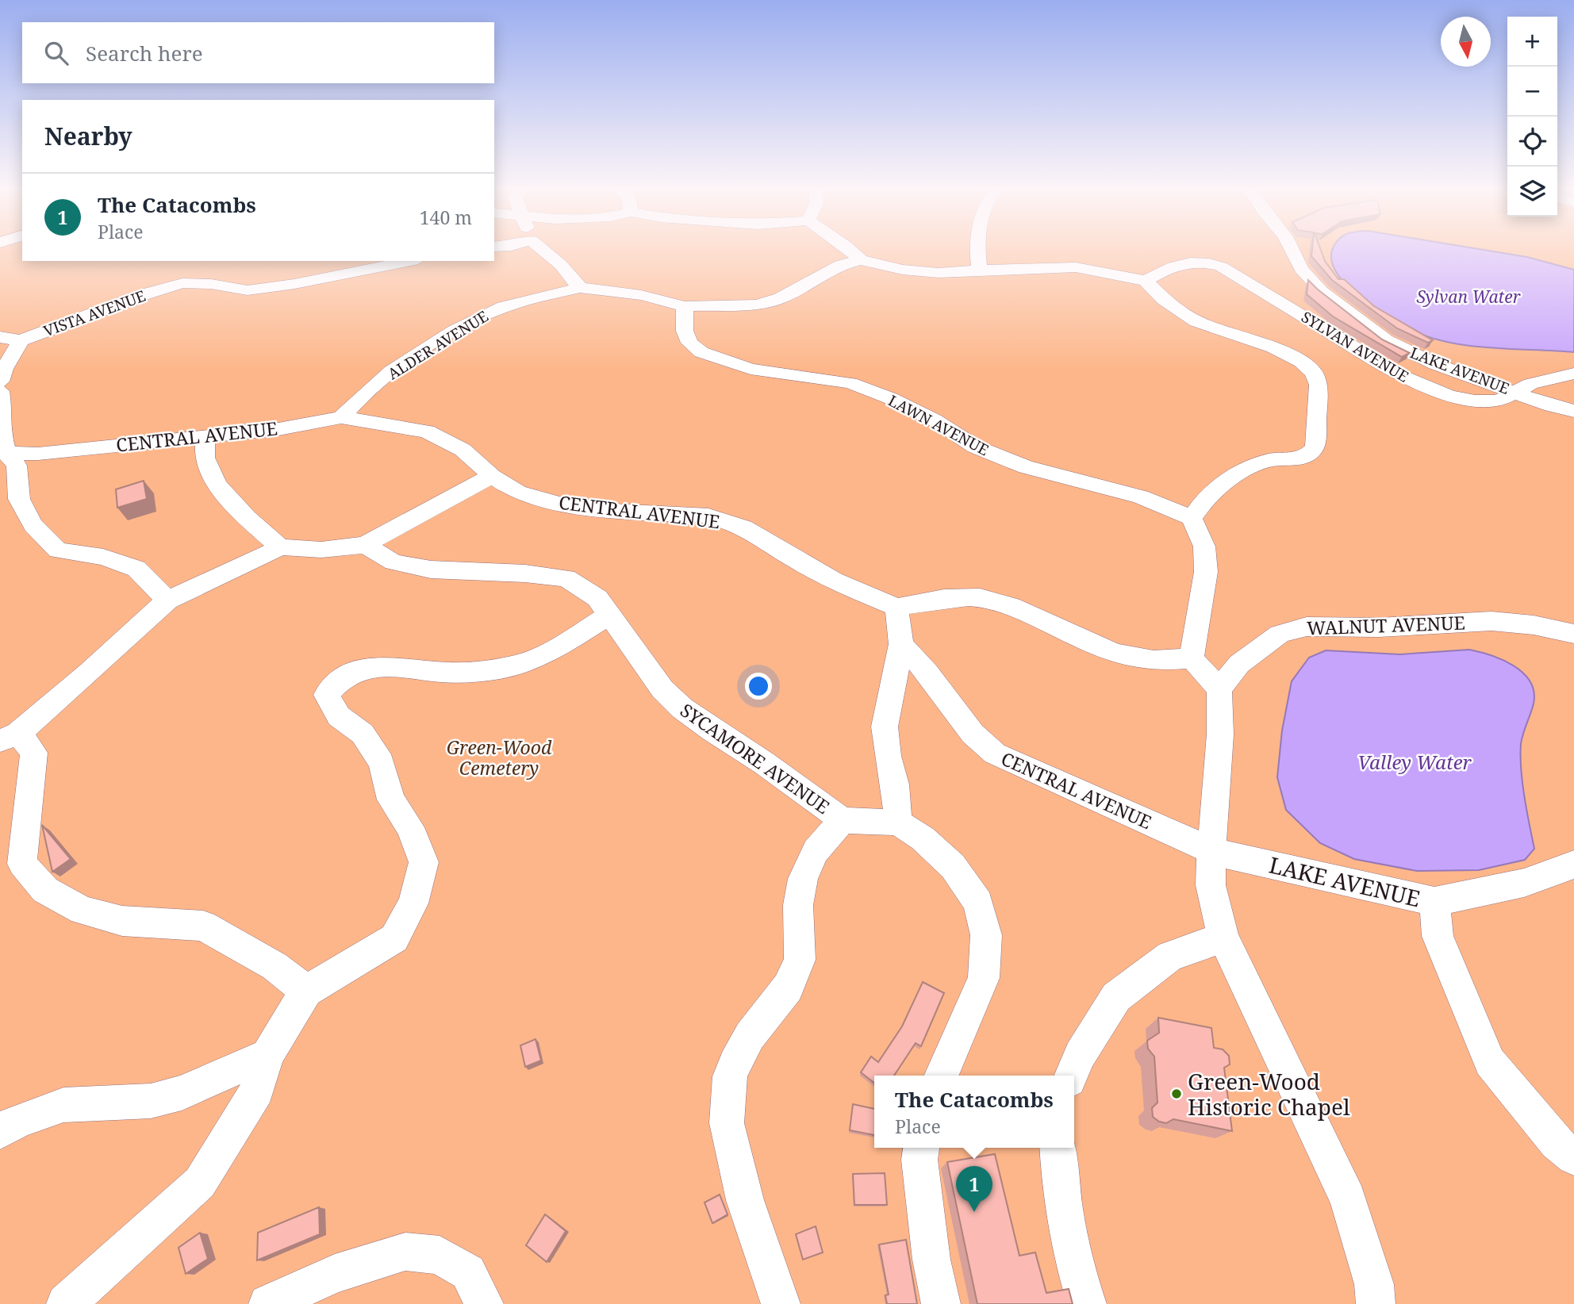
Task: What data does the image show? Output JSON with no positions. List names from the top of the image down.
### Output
{
  "streets": {
    "lane": [
      "VISTA AVENUE",
      "ALDER AVENUE",
      "SYLVAN AVENUE",
      "LAKE AVENUE",
      "LAWN AVENUE",
      "CENTRAL AVENUE",
      "WALNUT AVENUE",
      "SYCAMORE AVENUE"
    ]
  },
  "crossings": [
    ["ALDER AVENUE", "CENTRAL AVENUE"],
    ["SYLVAN AVENUE", "LAKE AVENUE"],
    ["LAKE AVENUE", "CENTRAL AVENUE"]
  ],
  "water": ["Sylvan Water", "Valley Water"],
  "parks": ["Green-Wood Cemetery"],
  "places": ["Green-Wood Historic Chapel"],
  "north": "bottom",
  "page": {
    "map_buttons": ["+", "−"],
    "search": "Search here",
    "heading": "Nearby",
    "list": [
      {
        "mark": "1",
        "name": "The Catacombs",
        "note": "Place",
        "value": "140 m"
      }
    ],
    "popup": ["The Catacombs", "Place"],
    "pins": "1"
  }
}
